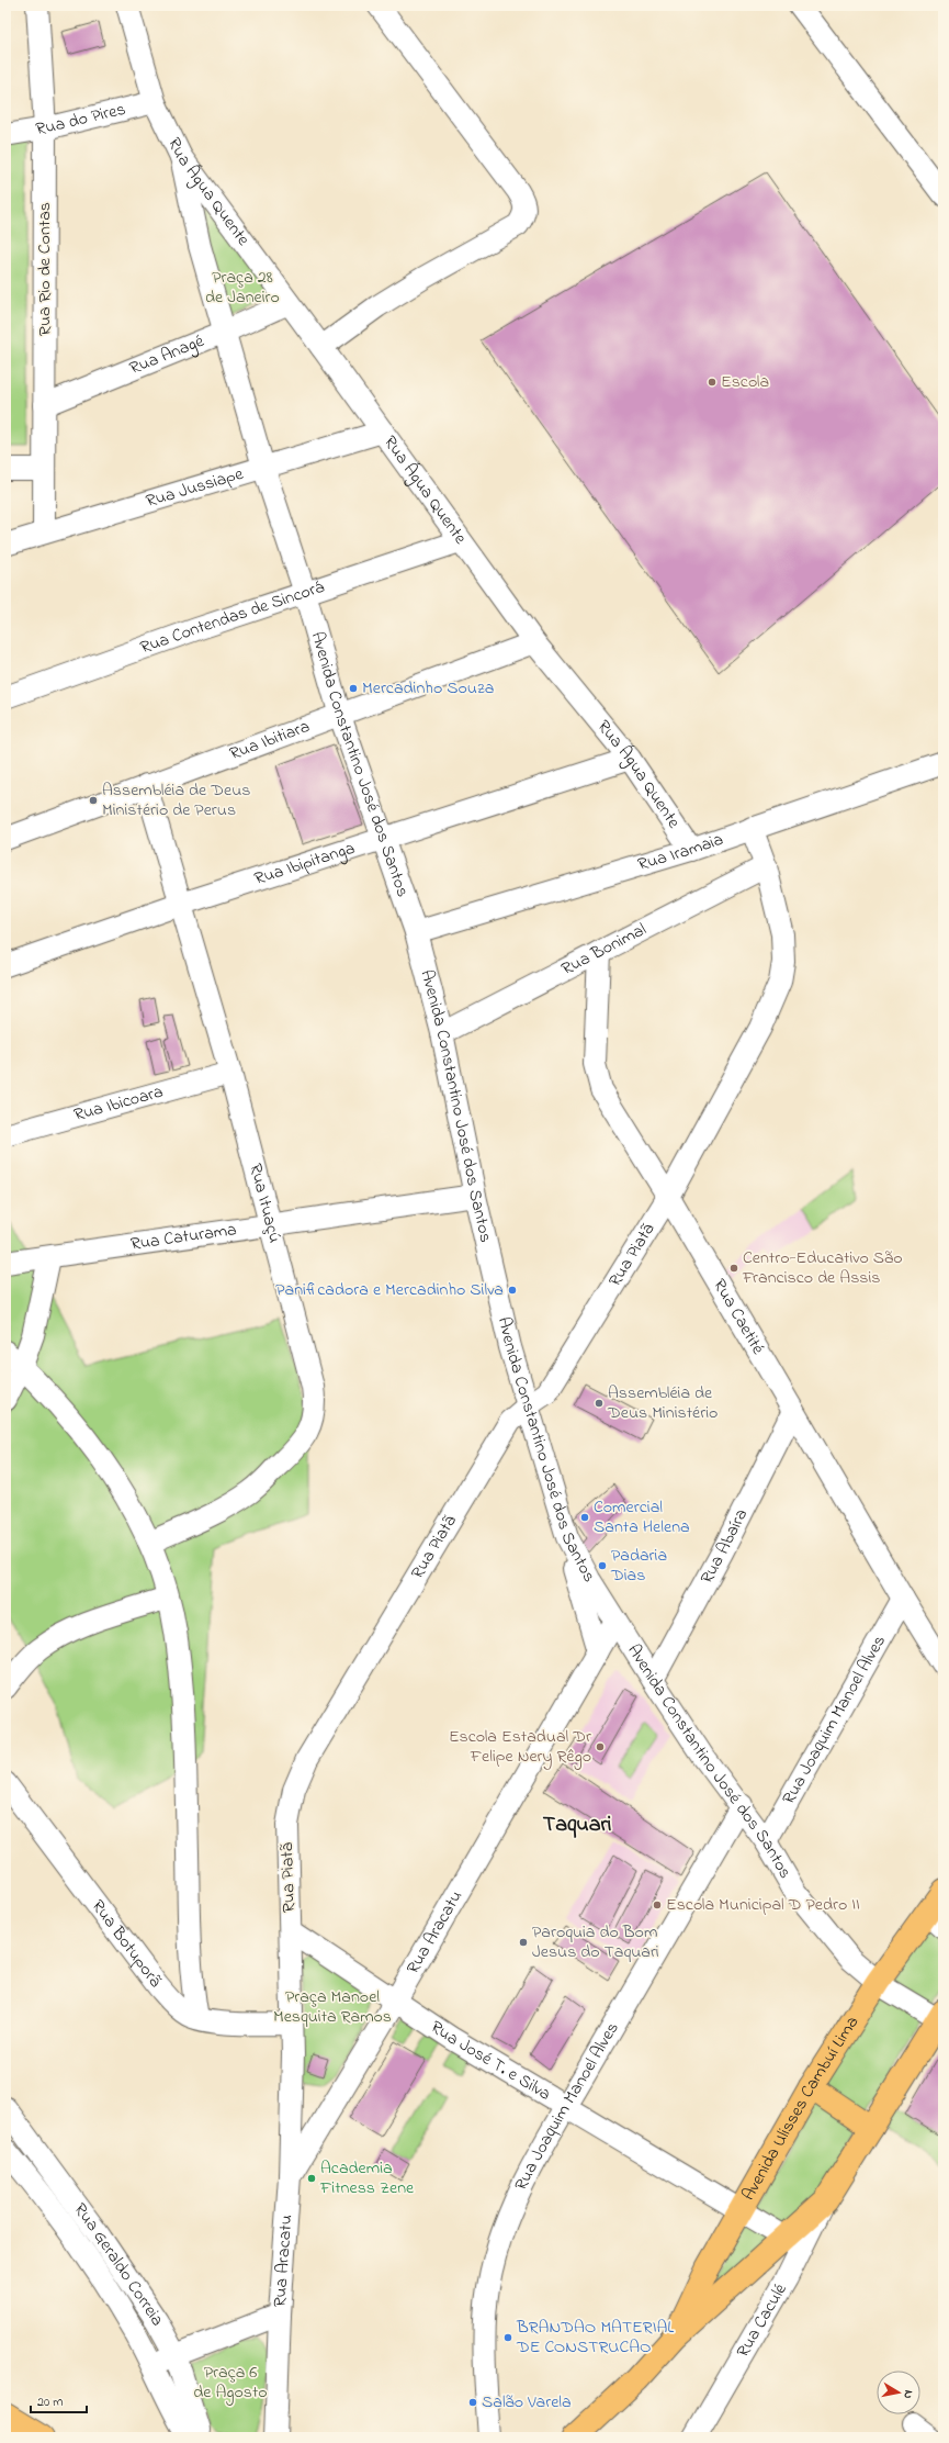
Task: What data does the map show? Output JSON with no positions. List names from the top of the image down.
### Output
{
  "streets": {
    "main road": ["Avenida Ulisses Cambuí Lima"],
    "street": [
      "Rua do Pires",
      "Rua Água Quente",
      "Rua Rio de Contas",
      "Rua Anagé",
      "Rua Jussiape",
      "Rua Contendas de Sincorá",
      "Rua Ibitiara",
      "Avenida Constantino José dos Santos",
      "Rua Iramaia",
      "Rua Ibipitanga",
      "Rua Bonimal",
      "Rua Ibicoara",
      "Rua Ituaçú",
      "Rua Caturama",
      "Rua Piatã",
      "Rua Caetité",
      "Rua Abaíra",
      "Rua Joaquim Manoel Alves",
      "Rua Aracatu",
      "Rua Botuporã",
      "Rua José T. e Silva",
      "Rua Geraldo Correia",
      "Rua Caculé"
    ]
  },
  "crossings": [
    ["Rua do Pires", "Rua Água Quente"],
    ["Rua do Pires", "Rua Rio de Contas"],
    ["Rua Água Quente", "Rua Anagé"],
    ["Rua Água Quente", "Rua Jussiape"],
    ["Rua Água Quente", "Rua Contendas de Sincorá"],
    ["Rua Água Quente", "Rua Ibitiara"],
    ["Rua Água Quente", "Avenida Constantino José dos Santos"],
    ["Rua Água Quente", "Rua Iramaia"],
    ["Rua Água Quente", "Rua Ibipitanga"],
    ["Rua Rio de Contas", "Rua Anagé"],
    ["Rua Rio de Contas", "Rua Jussiape"],
    ["Rua Anagé", "Avenida Constantino José dos Santos"],
    ["Rua Jussiape", "Avenida Constantino José dos Santos"],
    ["Rua Contendas de Sincorá", "Avenida Constantino José dos Santos"],
    ["Rua Ibitiara", "Avenida Constantino José dos Santos"],
    ["Rua Ibitiara", "Rua Ituaçú"],
    ["Avenida Constantino José dos Santos", "Rua Iramaia"],
    ["Avenida Constantino José dos Santos", "Rua Ibipitanga"],
    ["Avenida Constantino José dos Santos", "Rua Bonimal"],
    ["Avenida Constantino José dos Santos", "Rua Caturama"],
    ["Avenida Constantino José dos Santos", "Rua Piatã"],
    ["Avenida Constantino José dos Santos", "Rua Abaíra"],
    ["Avenida Constantino José dos Santos", "Rua Joaquim Manoel Alves"],
    ["Avenida Constantino José dos Santos", "Rua Aracatu"],
    ["Avenida Constantino José dos Santos", "Avenida Ulisses Cambuí Lima"],
    ["Rua Iramaia", "Rua Piatã"],
    ["Rua Ibipitanga", "Rua Ituaçú"],
    ["Rua Bonimal", "Rua Piatã"],
    ["Rua Bonimal", "Rua Caetité"],
    ["Rua Ibicoara", "Rua Ituaçú"],
    ["Rua Ituaçú", "Rua Caturama"],
    ["Rua Piatã", "Rua Caetité"],
    ["Rua Piatã", "Rua Aracatu"],
    ["Rua Piatã", "Rua Botuporã"],
    ["Rua Piatã", "Rua José T. e Silva"],
    ["Rua Caetité", "Rua Abaíra"],
    ["Rua Caetité", "Rua Joaquim Manoel Alves"],
    ["Rua Joaquim Manoel Alves", "Rua José T. e Silva"],
    ["Rua Aracatu", "Rua José T. e Silva"],
    ["Rua José T. e Silva", "Avenida Ulisses Cambuí Lima"],
    ["Avenida Ulisses Cambuí Lima", "Rua Caculé"]
  ],
  "districts": ["Taquari"],
  "parks": ["Praça 28 de Janeiro", "Praça Manoel Mesquita Ramos", "Praça 6 de Agosto"],
  "places": [
    "Escola",
    "Mercadinho Souza",
    "Assembléia de Deus Ministério de Perus",
    "Centro-Educativo São Francisco de Assis",
    "Panificadora e Mercadinho Silva",
    "Assembléia de Deus Ministério",
    "Comercial Santa Helena",
    "Padaria Dias",
    "Escola Estadual Dr Felipe Nery Rêgo",
    "Escola Municipal D Pedro II",
    "Paroquia do Bom Jesus do Taquari",
    "Academia Fitness Zene",
    "BRANDAO MATERIAL DE CONSTRUCAO",
    "Salão Varela"
  ],
  "scale_bar": "20 m",
  "north": "right"
}
